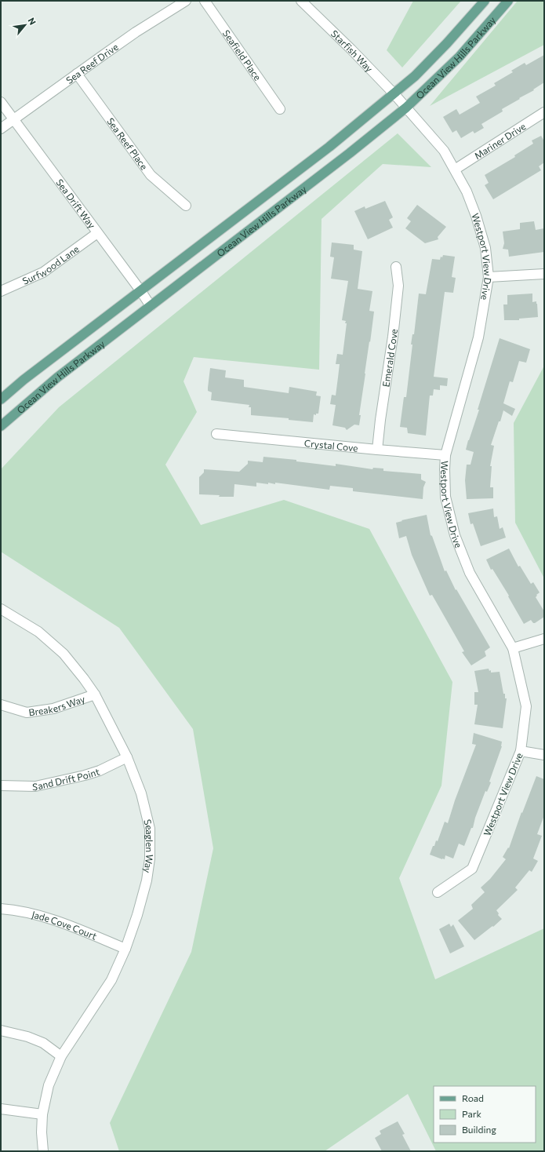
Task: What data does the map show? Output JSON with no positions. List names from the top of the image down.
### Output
{
  "streets": {
    "main road": ["Ocean View Hills Parkway"],
    "street": [
      "Starfish Way",
      "Seafield Place",
      "Sea Reef Drive",
      "Mariner Drive",
      "Sea Reef Place",
      "Sea Drift Way",
      "Westport View Drive",
      "Surfwood Lane",
      "Emerald Cove",
      "Crystal Cove",
      "Breakers Way",
      "Sand Drift Point",
      "Seaglen Way",
      "Jade Cove Court"
    ]
  },
  "crossings": [
    ["Starfish Way", "Ocean View Hills Parkway"],
    ["Starfish Way", "Westport View Drive"],
    ["Ocean View Hills Parkway", "Sea Drift Way"],
    ["Ocean View Hills Parkway", "Westport View Drive"],
    ["Sea Reef Drive", "Sea Reef Place"],
    ["Sea Reef Drive", "Sea Drift Way"],
    ["Mariner Drive", "Westport View Drive"],
    ["Sea Drift Way", "Surfwood Lane"],
    ["Westport View Drive", "Crystal Cove"],
    ["Emerald Cove", "Crystal Cove"],
    ["Breakers Way", "Seaglen Way"],
    ["Sand Drift Point", "Seaglen Way"],
    ["Seaglen Way", "Jade Cove Court"]
  ],
  "legend": ["Road", "Park", "Building"],
  "north": "top right"
}
